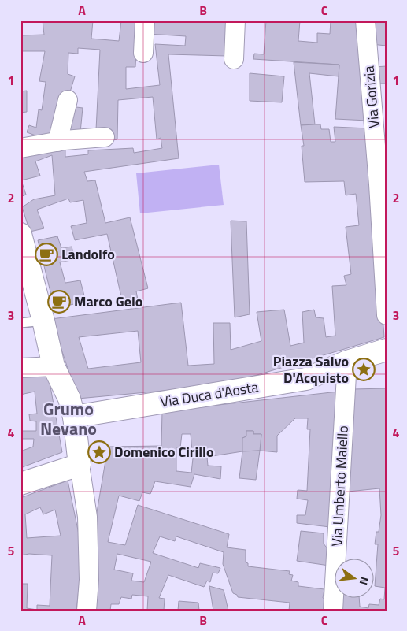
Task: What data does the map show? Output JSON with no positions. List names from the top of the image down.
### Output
{
  "streets": {
    "street": ["Via Gorizia", "Via Duca d'Aosta", "Via Umberto Maiello"]
  },
  "crossings": [
    ["Via Duca d'Aosta", "Via Umberto Maiello"]
  ],
  "districts": ["Grumo Nevano"],
  "places": {
    "cafe": ["Landolfo", "Marco Gelo"],
    "place": ["Piazza Salvo D'Acquisto", "Domenico Cirillo"]
  },
  "north": "right",
  "grid": {
    "columns": ["A", "B", "C"],
    "rows": [
      "1",
      "2",
      "3",
      "4",
      "5"
    ]
  }
}
